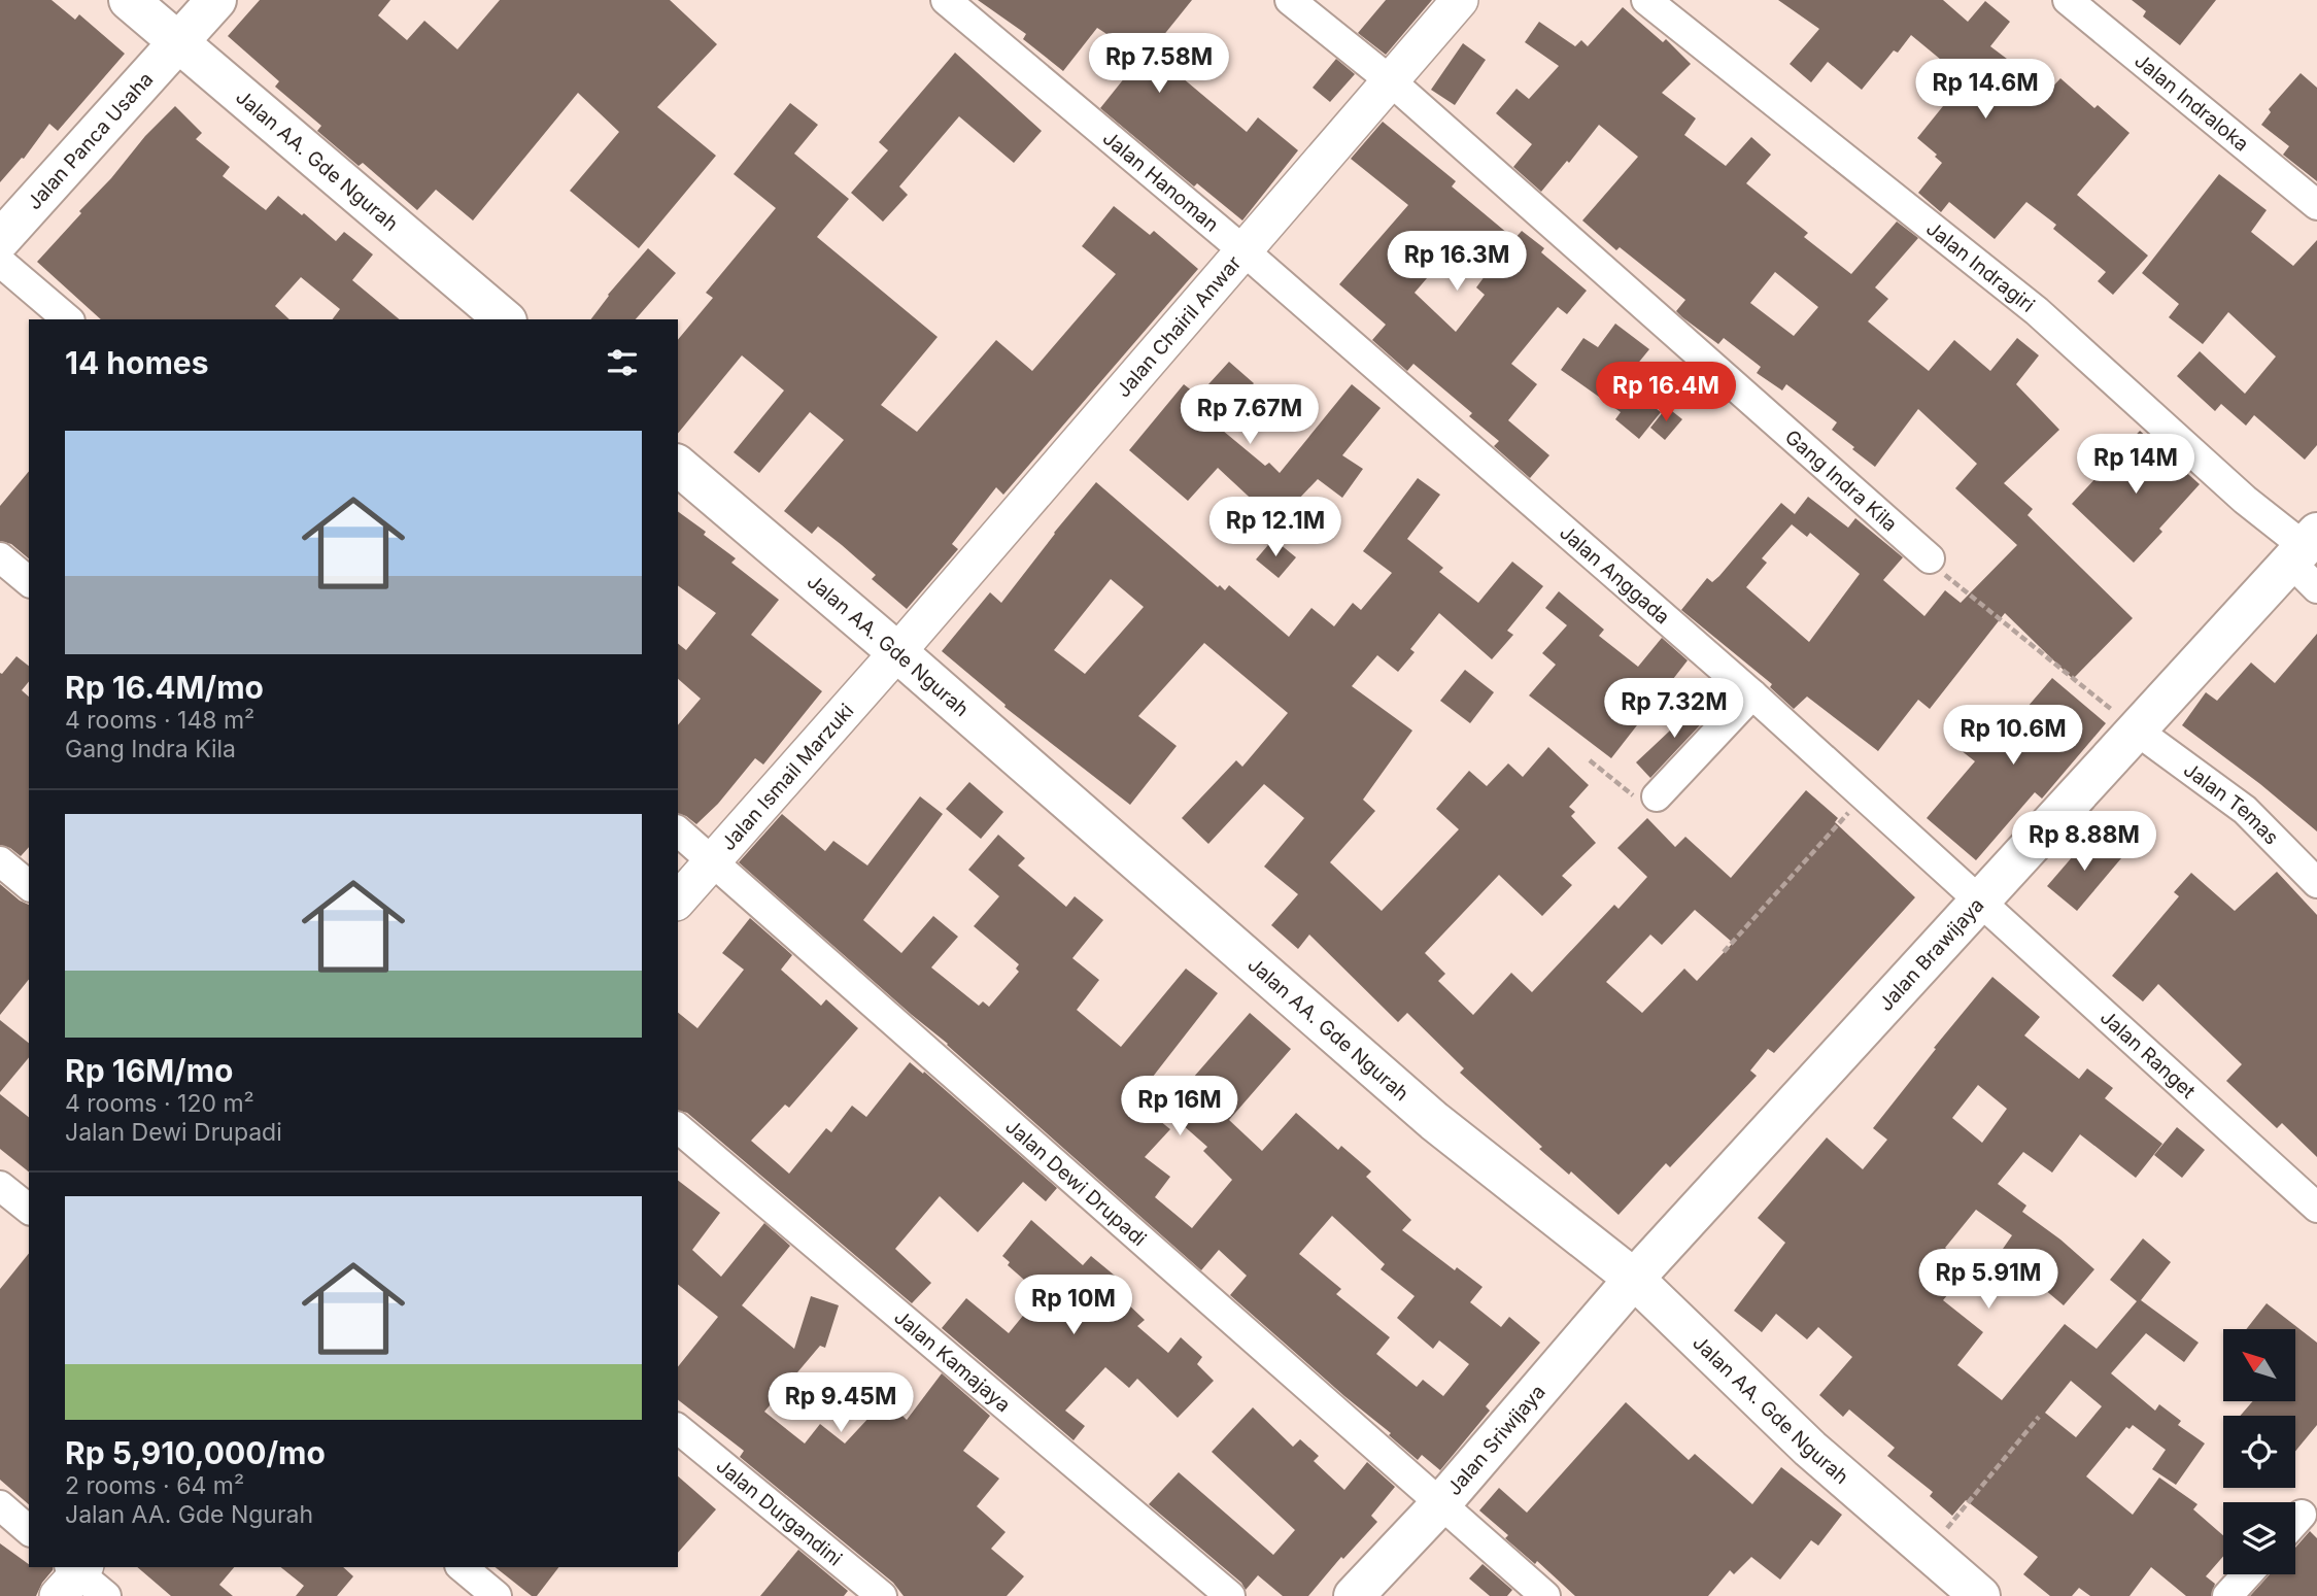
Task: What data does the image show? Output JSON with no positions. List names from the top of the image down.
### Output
{
  "streets": {
    "main road": [
      "Jalan Panca Usaha",
      "Jalan AA. Gde Ngurah",
      "Jalan Brawijaya",
      "Jalan Sriwijaya"
    ],
    "street": [
      "Jalan Indraloka",
      "Jalan Hanoman",
      "Jalan Indragiri",
      "Jalan Chairil Anwar",
      "Gang Indra Kila",
      "Jalan Anggada",
      "Jalan Ismail Marzuki",
      "Jalan Temas",
      "Jalan Ranget",
      "Jalan Dewi Drupadi",
      "Jalan Kamajaya",
      "Jalan Durgandini"
    ]
  },
  "crossings": [
    ["Jalan Panca Usaha", "Jalan AA. Gde Ngurah"],
    ["Jalan AA. Gde Ngurah", "Jalan Chairil Anwar"],
    ["Jalan AA. Gde Ngurah", "Jalan Ismail Marzuki"],
    ["Jalan AA. Gde Ngurah", "Jalan Brawijaya"],
    ["Jalan AA. Gde Ngurah", "Jalan Sriwijaya"],
    ["Jalan Hanoman", "Jalan Chairil Anwar"],
    ["Jalan Hanoman", "Jalan Anggada"],
    ["Jalan Indragiri", "Jalan Brawijaya"],
    ["Jalan Chairil Anwar", "Gang Indra Kila"],
    ["Jalan Chairil Anwar", "Jalan Anggada"],
    ["Jalan Chairil Anwar", "Jalan Ismail Marzuki"],
    ["Jalan Anggada", "Jalan Brawijaya"],
    ["Jalan Anggada", "Jalan Ranget"],
    ["Jalan Ismail Marzuki", "Jalan Dewi Drupadi"],
    ["Jalan Temas", "Jalan Brawijaya"],
    ["Jalan Brawijaya", "Jalan Ranget"],
    ["Jalan Brawijaya", "Jalan Sriwijaya"],
    ["Jalan Dewi Drupadi", "Jalan Sriwijaya"]
  ],
  "north": "top left",
  "page": {
    "price": [
      "Rp 7.58M",
      "Rp 14.6M",
      "Rp 16.3M",
      "Rp 16.4M",
      "Rp 7.67M",
      "Rp 14M",
      "Rp 12.1M",
      "Rp 7.32M",
      "Rp 10.6M",
      "Rp 8.88M",
      "Rp 16M",
      "Rp 5.91M",
      "Rp 10M",
      "Rp 9.45M"
    ],
    "heading": "14 homes",
    "list": [
      {
        "name": "Rp 16.4M/mo",
        "note": "4 rooms · 148 m² · Gang Indra Kila"
      },
      {
        "name": "Rp 16M/mo",
        "note": "4 rooms · 120 m² · Jalan Dewi Drupadi"
      },
      {
        "name": "Rp 5,910,000/mo",
        "note": "2 rooms · 64 m² · Jalan AA. Gde Ngurah"
      }
    ]
  }
}
